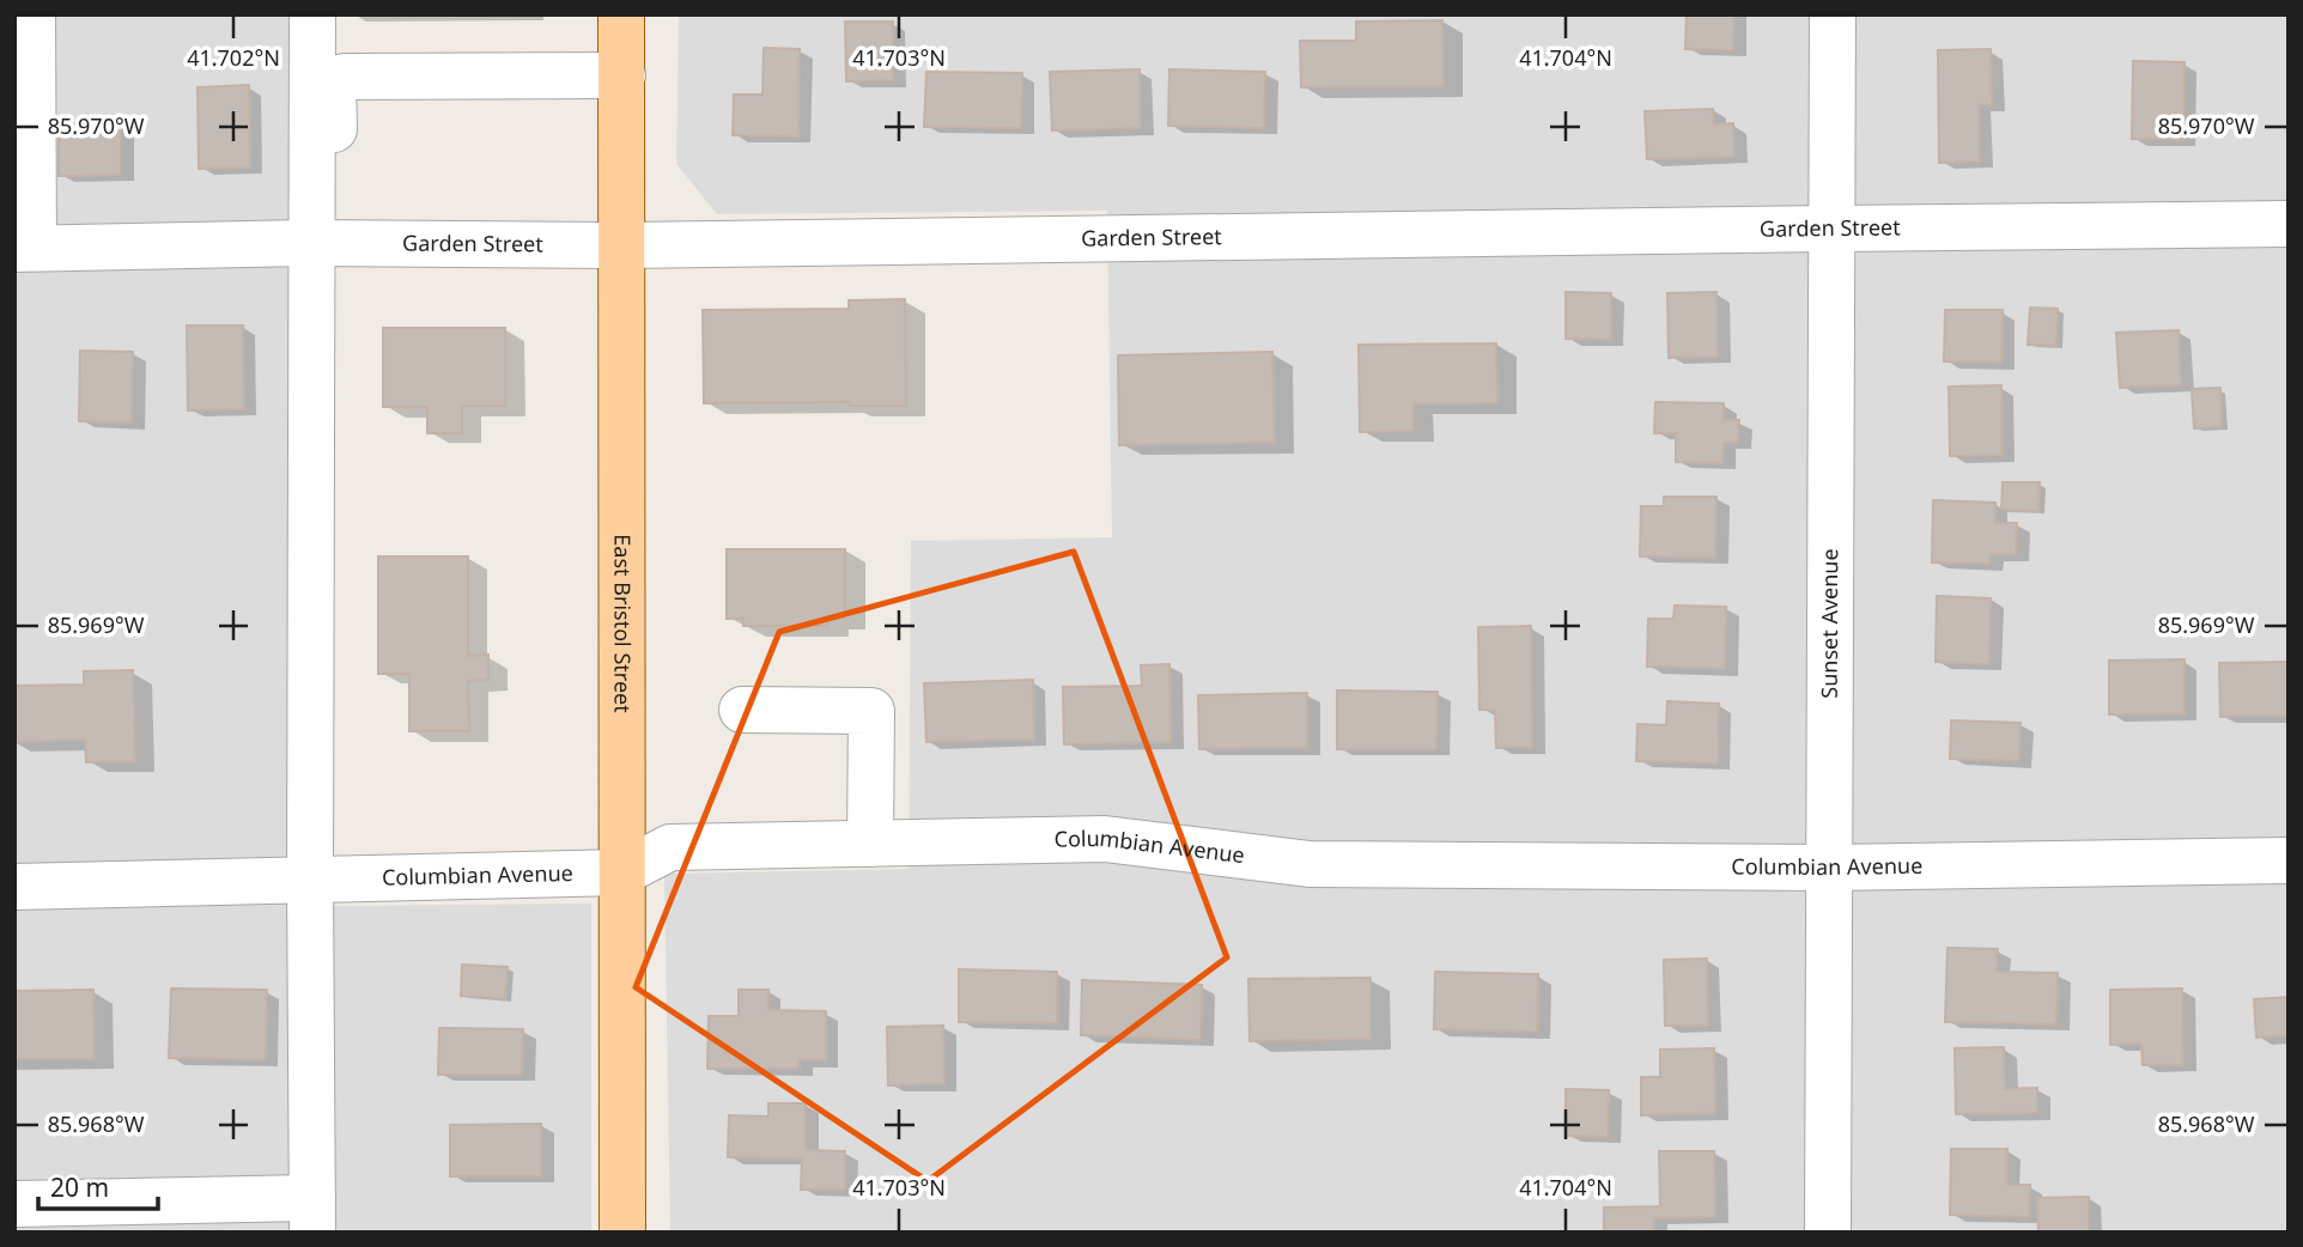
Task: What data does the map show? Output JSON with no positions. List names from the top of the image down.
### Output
{
  "streets": {
    "main road": ["East Bristol Street"],
    "street": ["Garden Street", "Sunset Avenue", "Columbian Avenue"]
  },
  "crossings": [
    ["Garden Street", "East Bristol Street"],
    ["Garden Street", "Sunset Avenue"],
    ["East Bristol Street", "Columbian Avenue"],
    ["Sunset Avenue", "Columbian Avenue"]
  ],
  "scale_bar": "20 m",
  "coordinates": [
    "41.702°N",
    "41.703°N",
    "41.704°N",
    "85.970°W",
    "85.969°W",
    "85.968°W"
  ]
}
